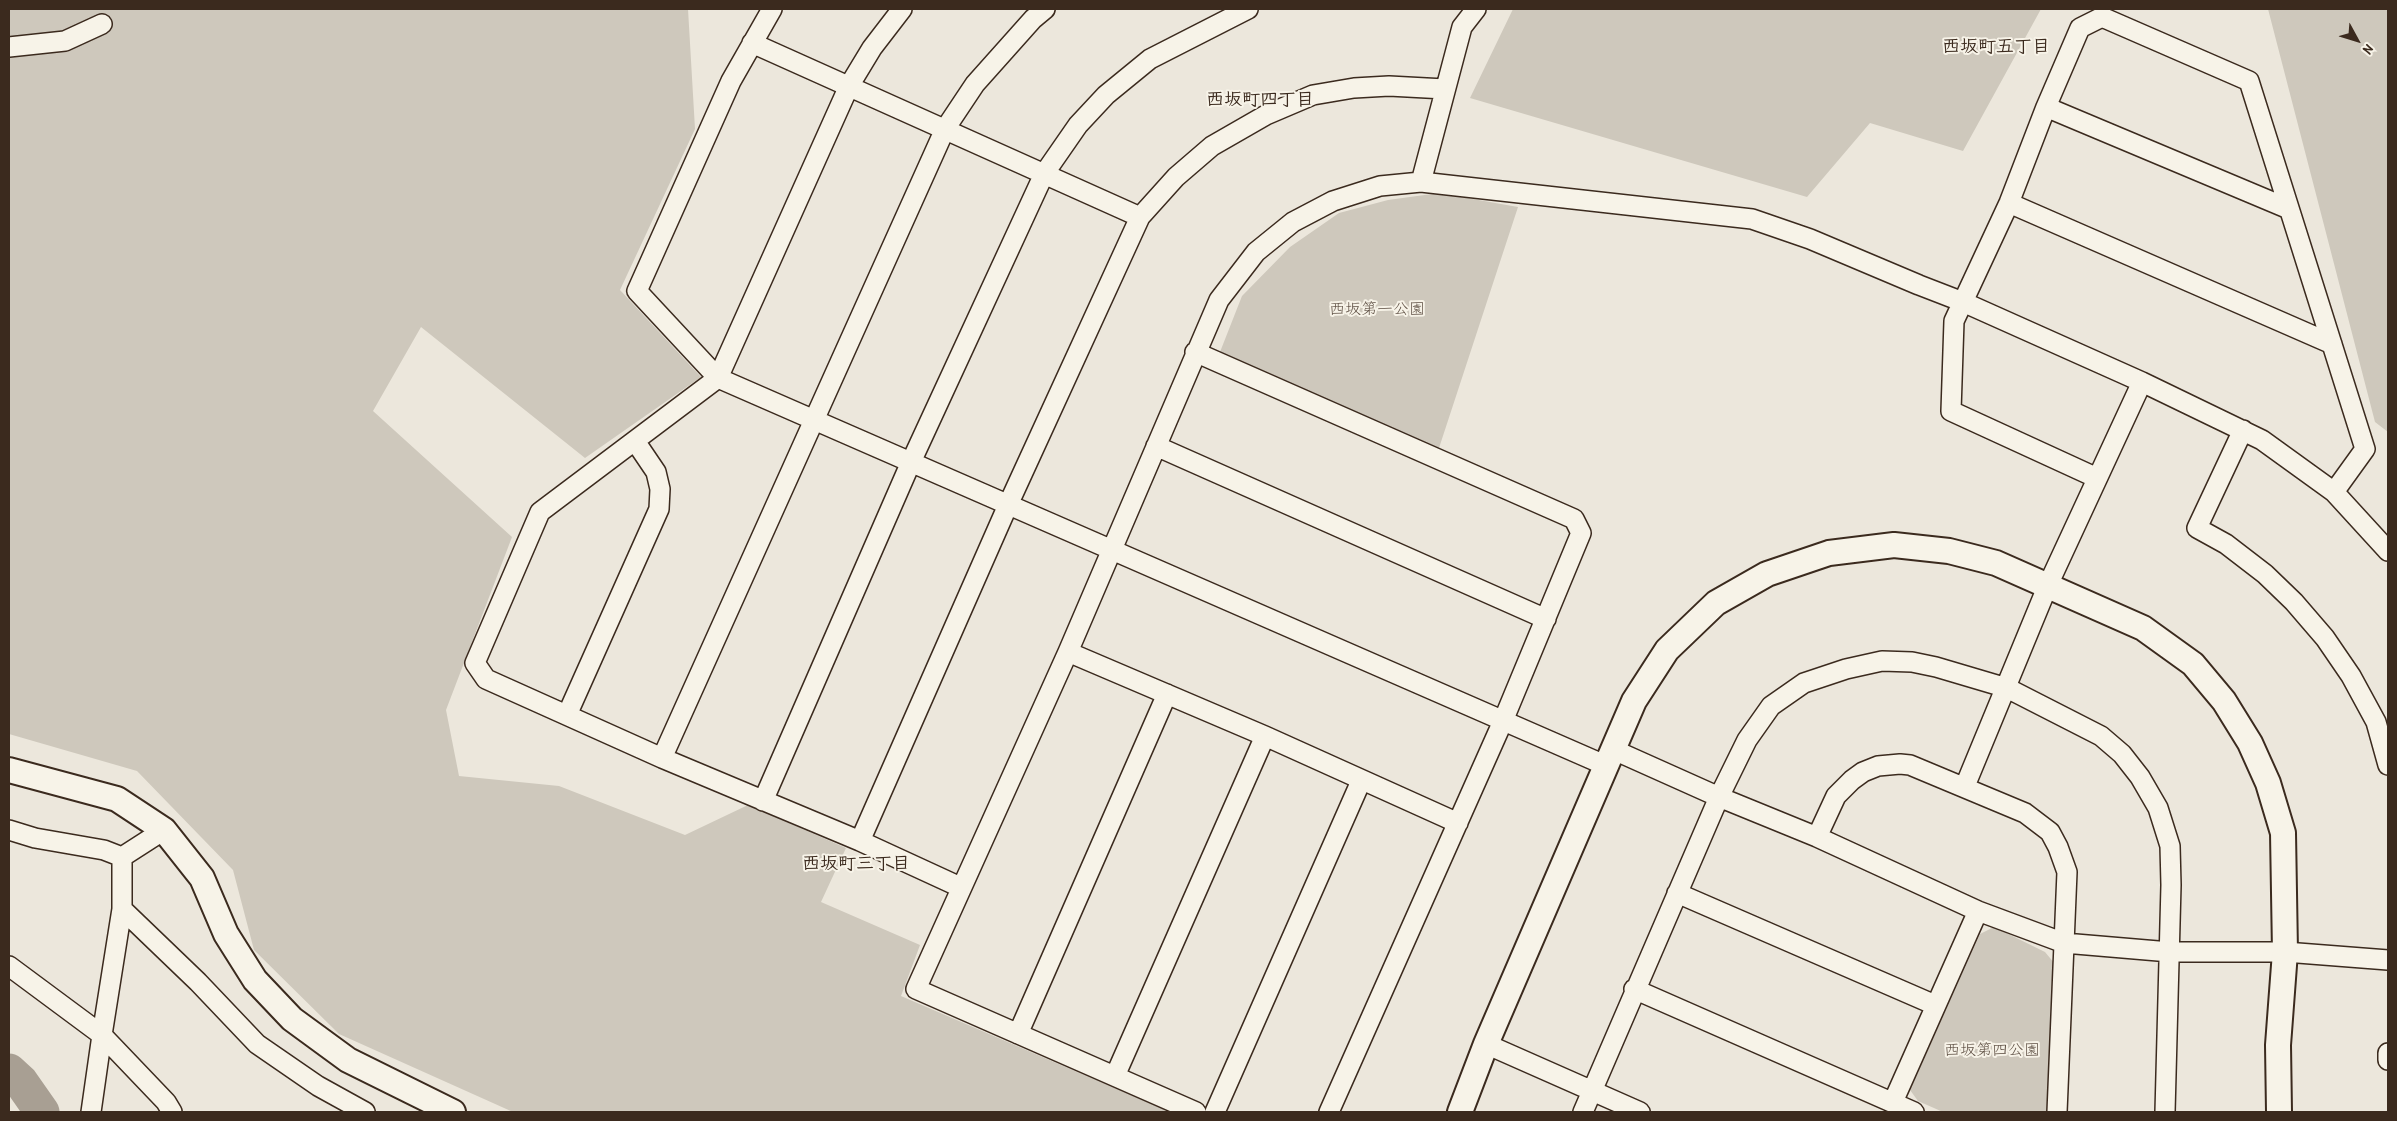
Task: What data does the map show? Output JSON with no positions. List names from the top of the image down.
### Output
{
  "districts": ["西坂町五丁目", "西坂町四丁目", "西坂町三丁目"],
  "parks": ["西坂第一公園", "西坂第四公園"],
  "north": "bottom right"
}
